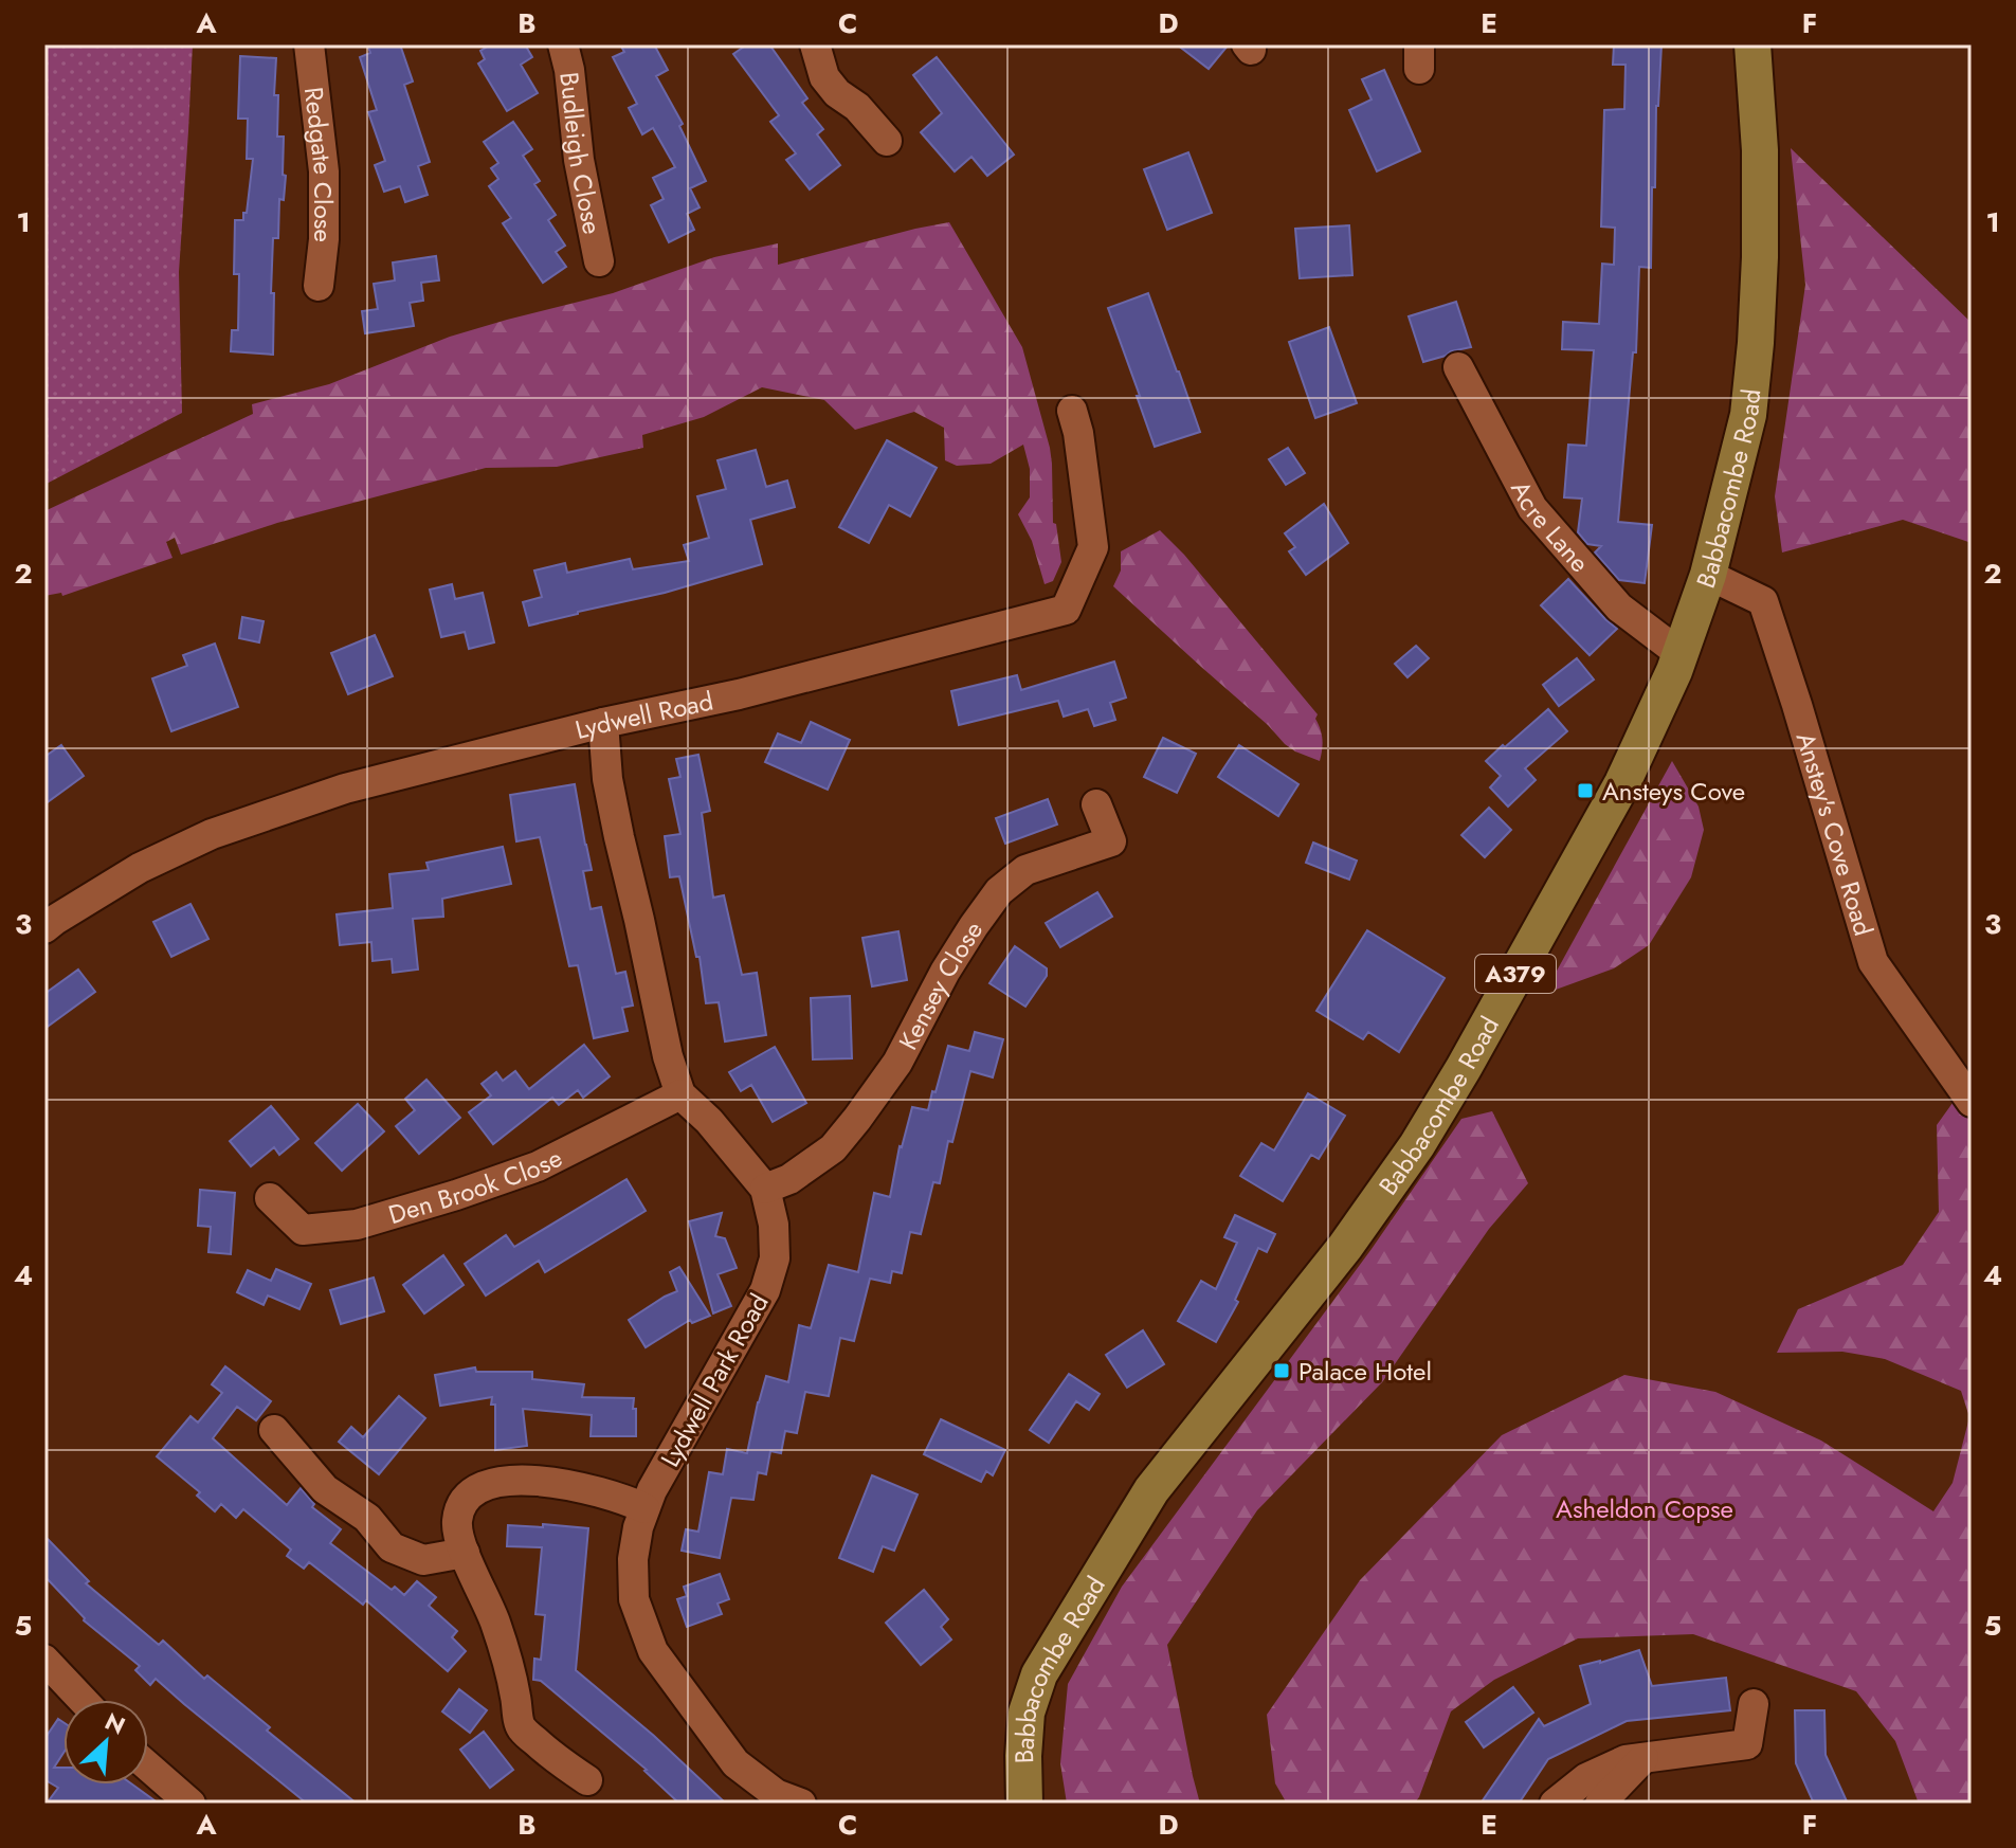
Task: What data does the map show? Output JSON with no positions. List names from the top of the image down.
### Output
{
  "streets": {
    "main road": ["Babbacombe Road", "A379"],
    "street": [
      "Budleigh Close",
      "Redgate Close",
      "Acre Lane",
      "Lydwell Road",
      "Anstey's Cove Road",
      "Kensey Close",
      "Den Brook Close",
      "Lydwell Park Road"
    ]
  },
  "crossings": [
    ["Babbacombe Road", "Acre Lane"],
    ["Babbacombe Road", "Anstey's Cove Road"],
    ["Lydwell Road", "Lydwell Park Road"],
    ["Kensey Close", "Lydwell Park Road"],
    ["Den Brook Close", "Lydwell Park Road"]
  ],
  "parks": ["Asheldon Copse"],
  "places": {
    "transit": ["Ansteys Cove", "Palace Hotel"]
  },
  "north": "top right",
  "grid": {
    "columns": [
      "A",
      "B",
      "C",
      "D",
      "E",
      "F"
    ],
    "rows": [
      "1",
      "2",
      "3",
      "4",
      "5"
    ]
  }
}
